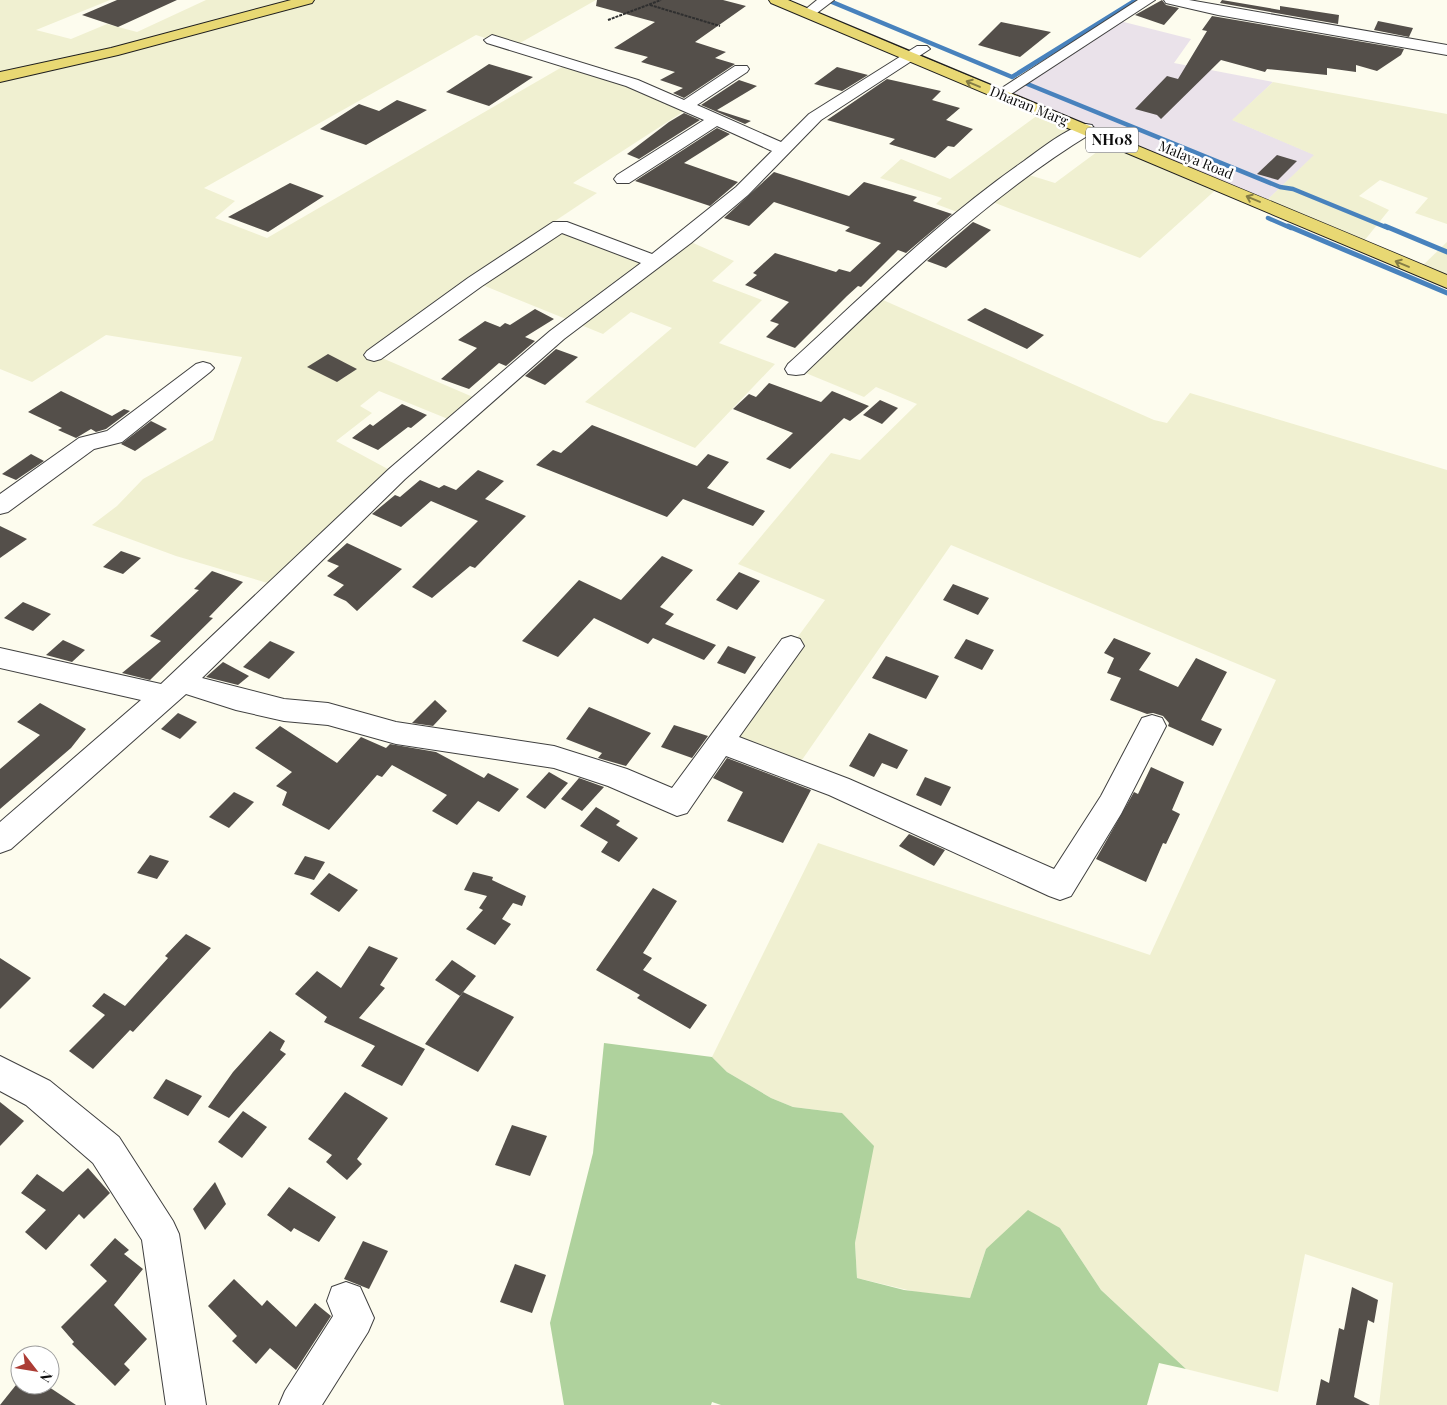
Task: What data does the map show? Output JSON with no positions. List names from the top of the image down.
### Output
{
  "streets": {
    "main road": ["Dharan Marg", "NH08", "Malaya Road"]
  },
  "crossings": [
    ["Dharan Marg", "Malaya Road"]
  ],
  "one_way": ["Dharan Marg"],
  "north": "bottom right"
}
